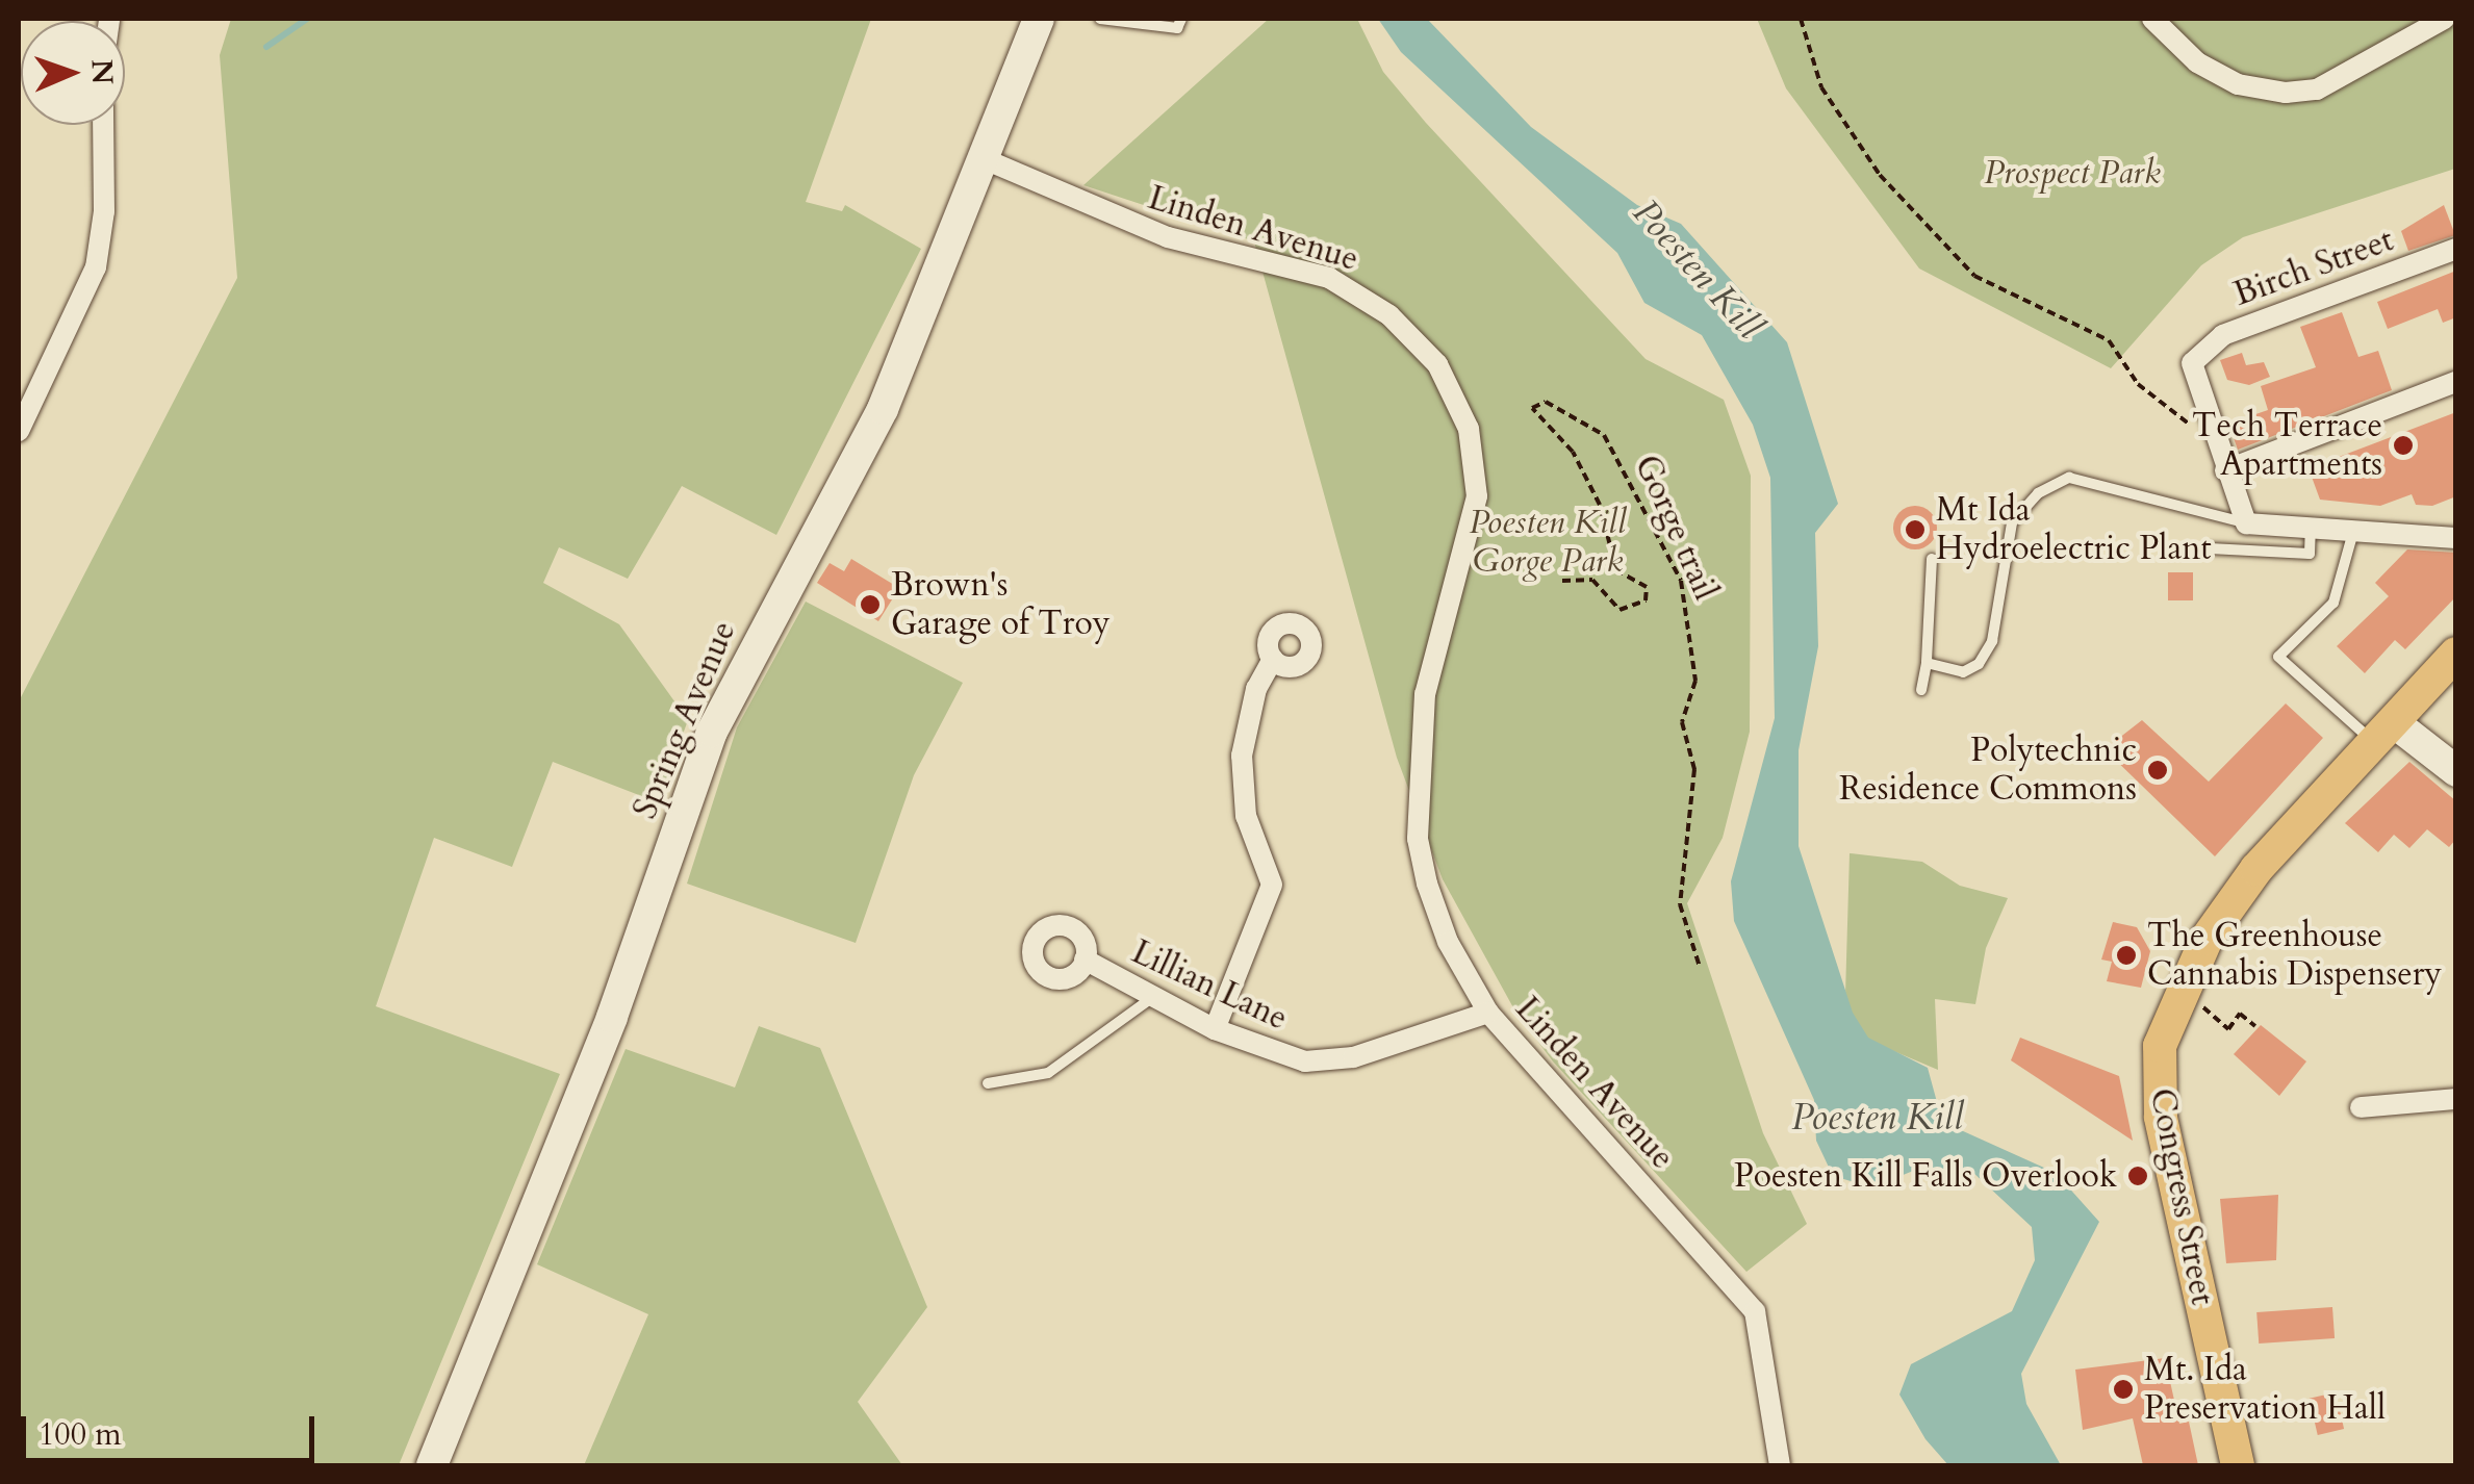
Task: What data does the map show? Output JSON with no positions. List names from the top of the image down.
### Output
{
  "streets": {
    "main road": ["Congress Street"],
    "street": [
      "Linden Avenue",
      "Birch Street",
      "Spring Avenue",
      "Lillian Lane"
    ],
    "path": ["Gorge trail"]
  },
  "crossings": [
    ["Linden Avenue", "Spring Avenue"],
    ["Linden Avenue", "Lillian Lane"]
  ],
  "water": ["Poesten Kill"],
  "parks": ["Prospect Park", "Poesten Kill Gorge Park"],
  "places": [
    "Tech Terrace Apartments",
    "Mt Ida Hydroelectric Plant",
    "Brown's Garage of Troy",
    "Polytechnic Residence Commons",
    "The Greenhouse Cannabis Dispensery",
    "Poesten Kill Falls Overlook",
    "Mt. Ida Preservation Hall"
  ],
  "scale_bar": "100 m",
  "north": "right"
}
